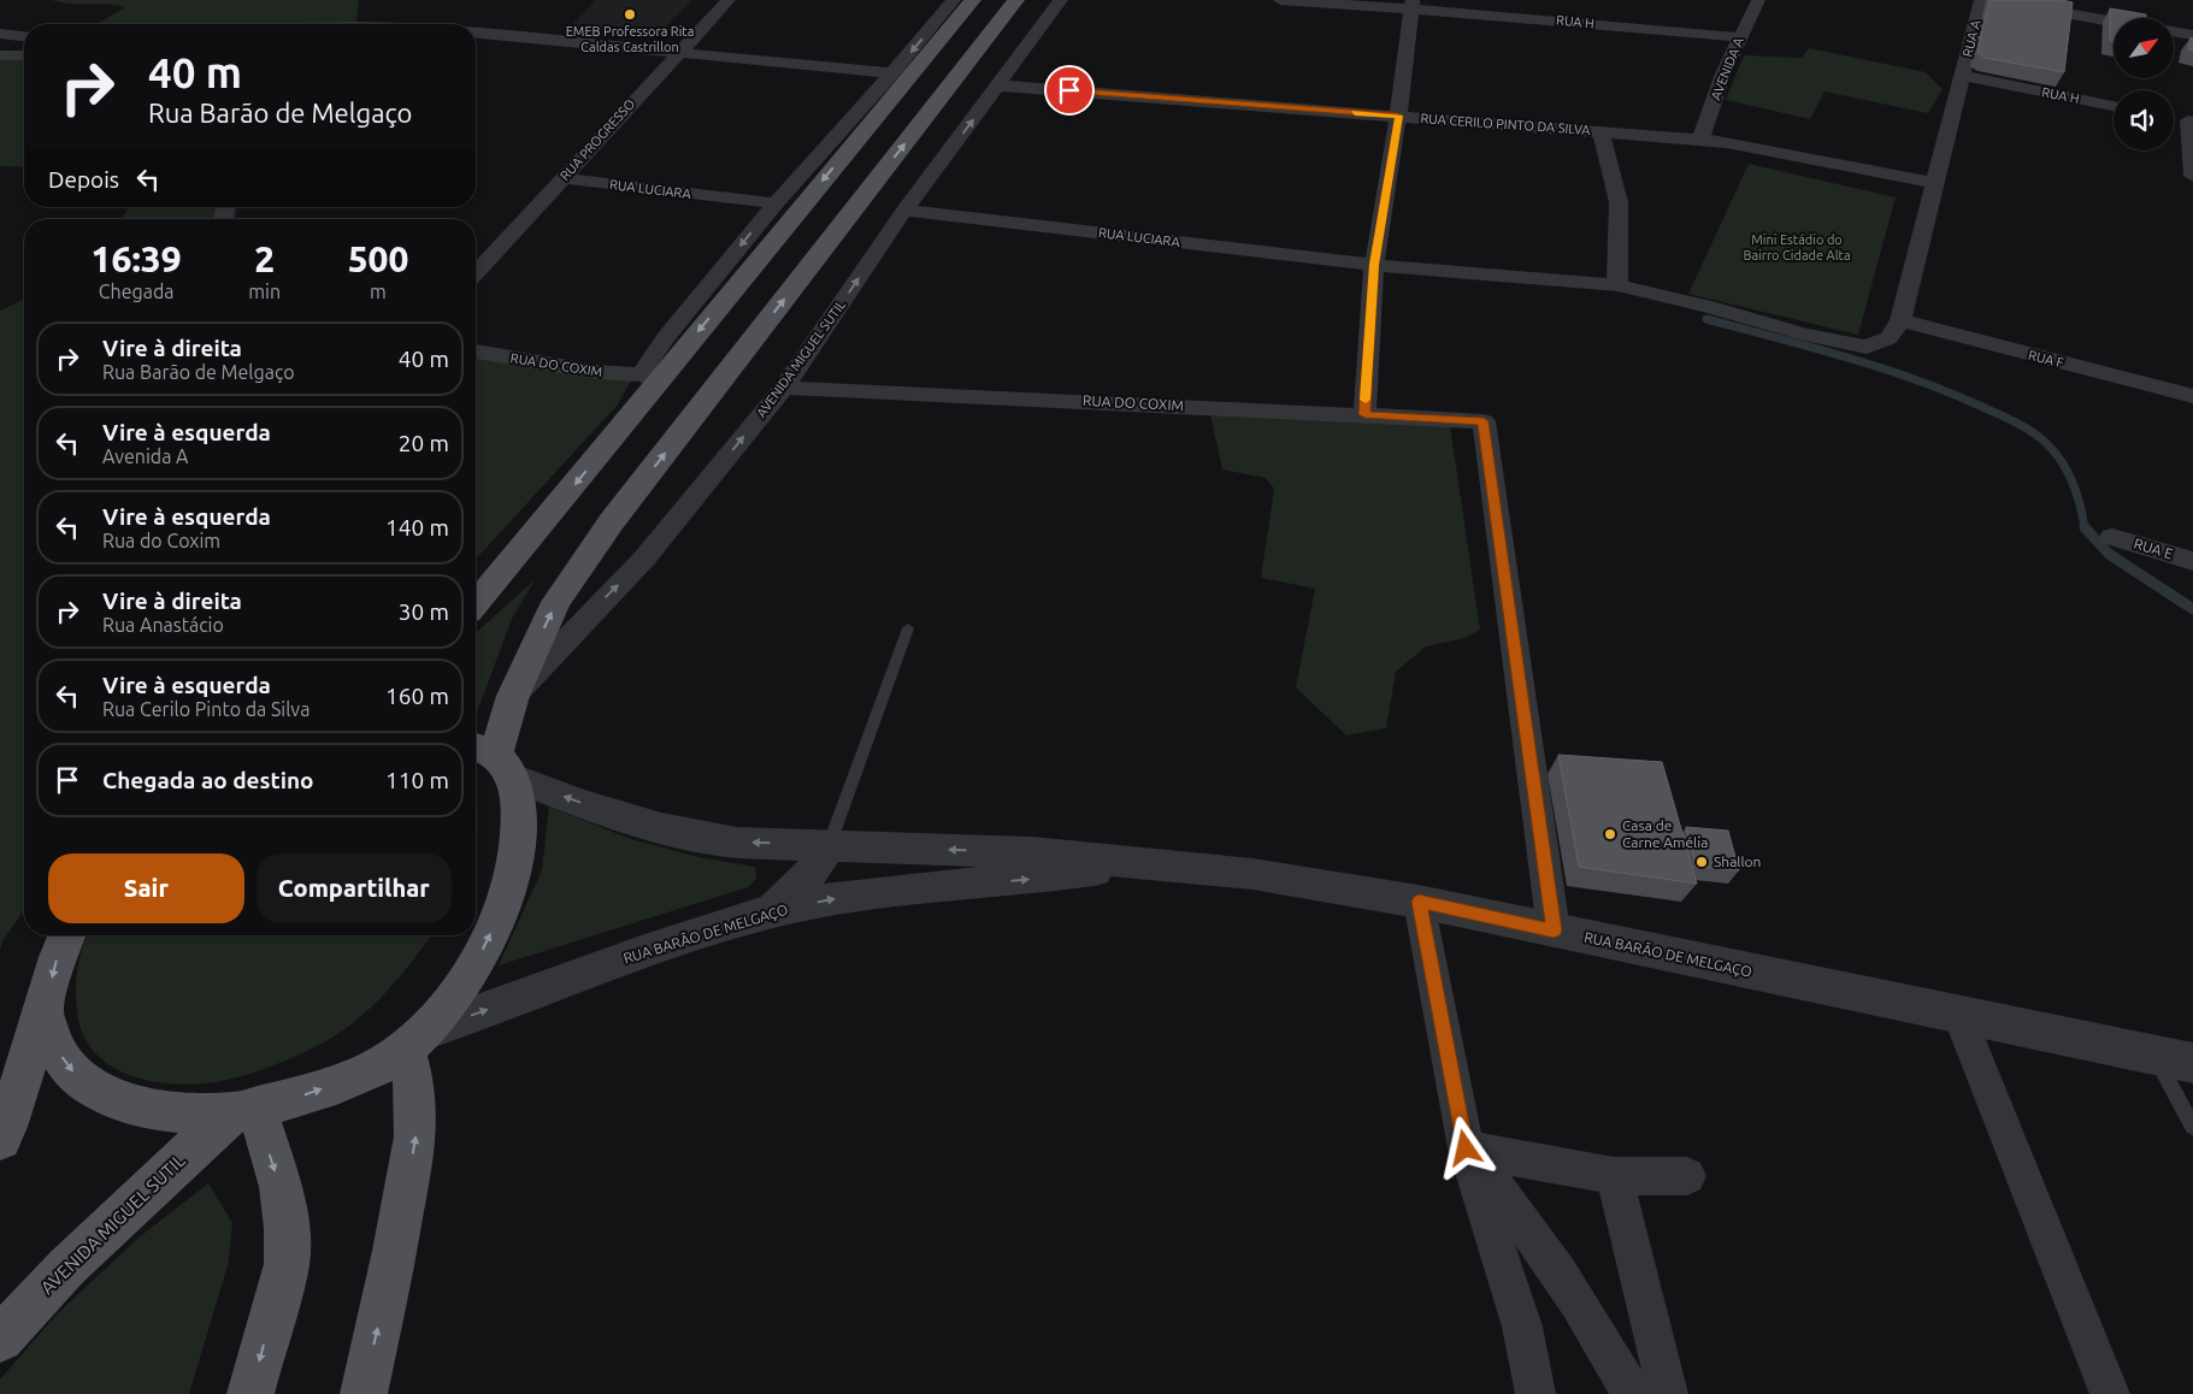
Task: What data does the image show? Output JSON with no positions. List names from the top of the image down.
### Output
{
  "streets": {
    "main road": ["AVENIDA MIGUEL SUTIL"],
    "street": [
      "RUA H",
      "RUA A",
      "AVENIDA A",
      "RUA CERILO PINTO DA SILVA",
      "RUA PROGRESSO",
      "RUA LUCIARA",
      "RUA F",
      "RUA DO COXIM",
      "RUA E",
      "RUA BARÃO DE MELGAÇO"
    ]
  },
  "crossings": [
    ["RUA H", "RUA A"],
    ["RUA H", "AVENIDA A"],
    ["RUA A", "RUA CERILO PINTO DA SILVA"],
    ["RUA A", "RUA LUCIARA"],
    ["RUA A", "RUA F"],
    ["AVENIDA A", "RUA CERILO PINTO DA SILVA"],
    ["RUA CERILO PINTO DA SILVA", "AVENIDA MIGUEL SUTIL"],
    ["RUA PROGRESSO", "RUA LUCIARA"],
    ["RUA LUCIARA", "AVENIDA MIGUEL SUTIL"],
    ["RUA LUCIARA", "RUA F"],
    ["AVENIDA MIGUEL SUTIL", "RUA DO COXIM"],
    ["AVENIDA MIGUEL SUTIL", "RUA BARÃO DE MELGAÇO"],
    ["RUA DO COXIM", "RUA BARÃO DE MELGAÇO"]
  ],
  "parks": ["Mini Estádio do Bairro Cidade Alta"],
  "places": ["EMEB Professora Rita Caldas Castrillon", "Casa de Carne Amélia", "Shallon"],
  "north": "top right",
  "page": {
    "turn": ["40 m", "Rua Barão de Melgaço"],
    "then": "Depois",
    "eta": [
      "16:39",
      "Chegada",
      "2",
      "min",
      "500",
      "m"
    ],
    "list": [
      {
        "name": "Vire à direita",
        "note": "Rua Barão de Melgaço",
        "value": "40 m"
      },
      {
        "name": "Vire à esquerda",
        "note": "Avenida A",
        "value": "20 m"
      },
      {
        "name": "Vire à esquerda",
        "note": "Rua do Coxim",
        "value": "140 m"
      },
      {
        "name": "Vire à direita",
        "note": "Rua Anastácio",
        "value": "30 m"
      },
      {
        "name": "Vire à esquerda",
        "note": "Rua Cerilo Pinto da Silva",
        "value": "160 m"
      },
      {
        "name": "Chegada ao destino",
        "value": "110 m"
      }
    ],
    "buttons": ["Sair", "Compartilhar"]
  }
}
